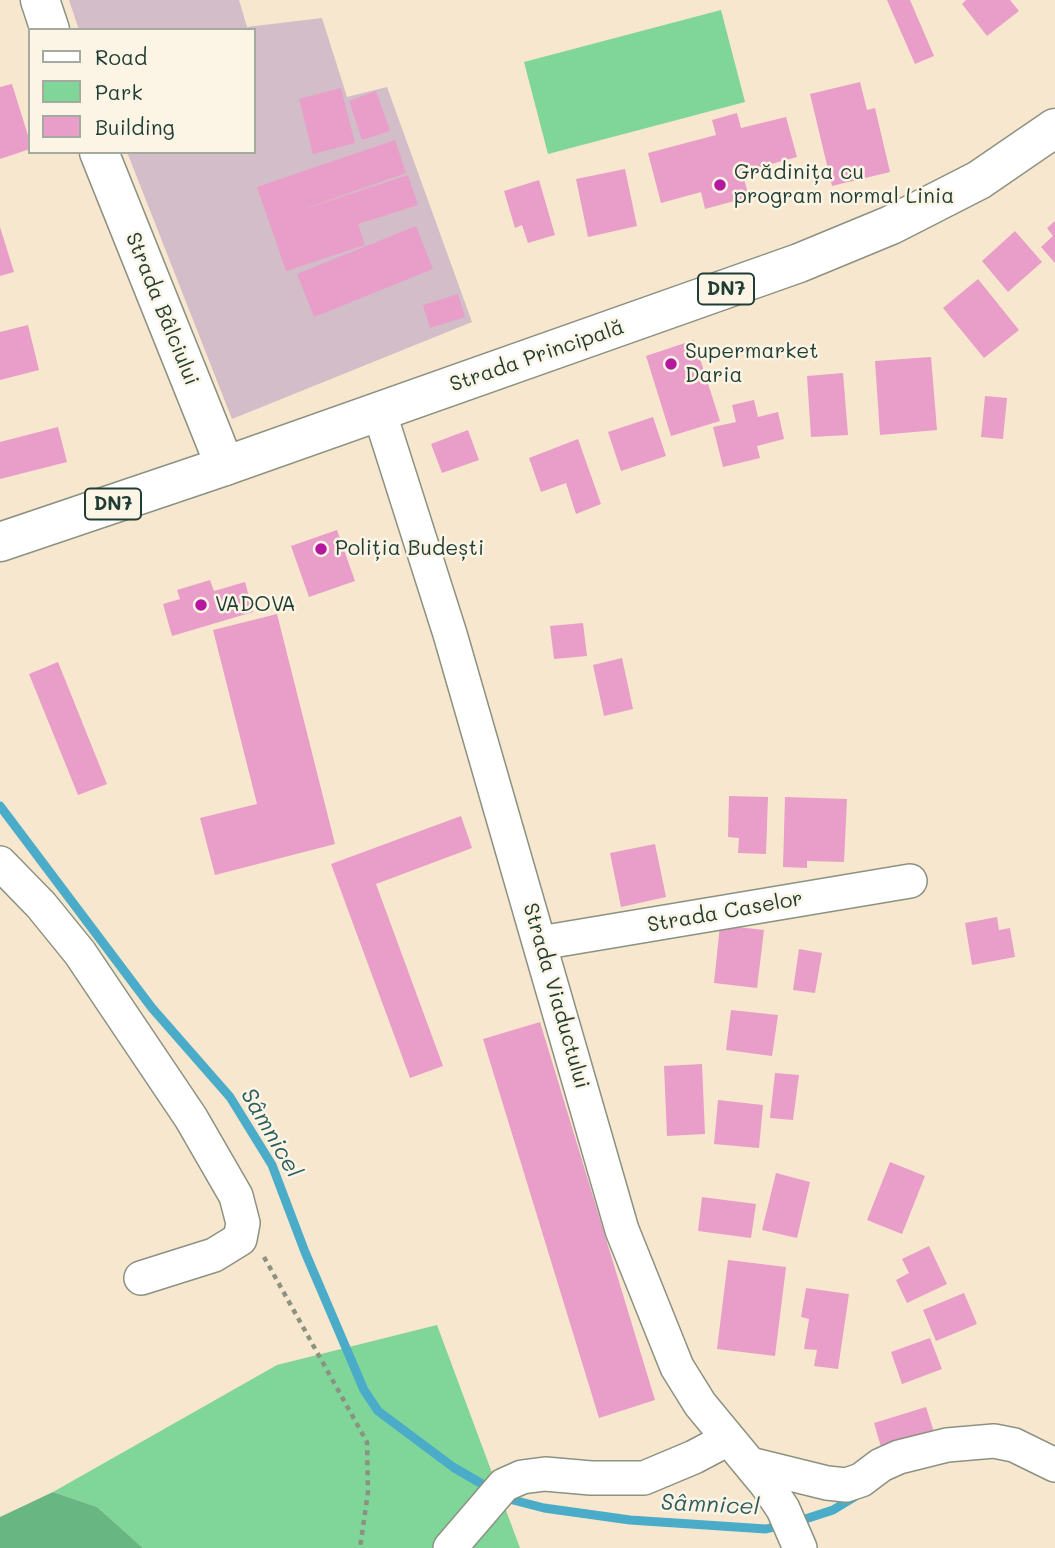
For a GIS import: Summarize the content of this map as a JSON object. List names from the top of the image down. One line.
{"streets":{"main road":["DN7","Strada Bâlciului","Strada Principală"],"street":["Strada Caselor","Strada Viaductului"]},"crossings":[["Strada Bâlciului","Strada Principală"],["Strada Principală","Strada Viaductului"],["Strada Caselor","Strada Viaductului"]],"water":["Sâmnicel"],"places":["Grădinița cu program normal Linia","Supermarket Daria","Poliția Budești","VADOVA"],"legend":["Road","Park","Building"]}
